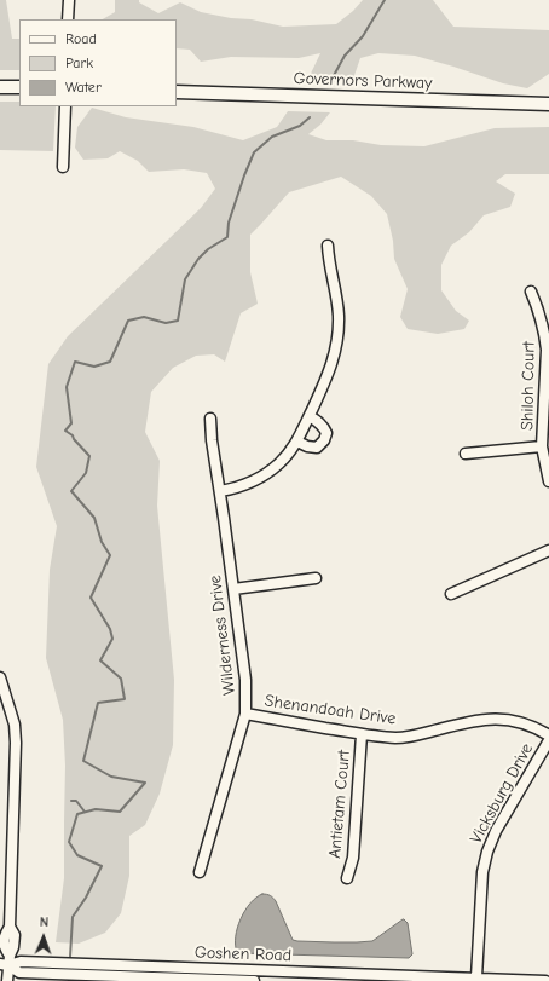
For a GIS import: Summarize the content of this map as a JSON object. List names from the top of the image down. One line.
{"streets":{"main road":["Governors Parkway"],"street":["Shiloh Court","Wilderness Drive","Shenandoah Drive","Vicksburg Drive","Antietam Court","Goshen Road"]},"crossings":[["Wilderness Drive","Shenandoah Drive"],["Shenandoah Drive","Antietam Court"],["Vicksburg Drive","Goshen Road"]],"legend":["Road","Park","Water"],"north":"top"}
